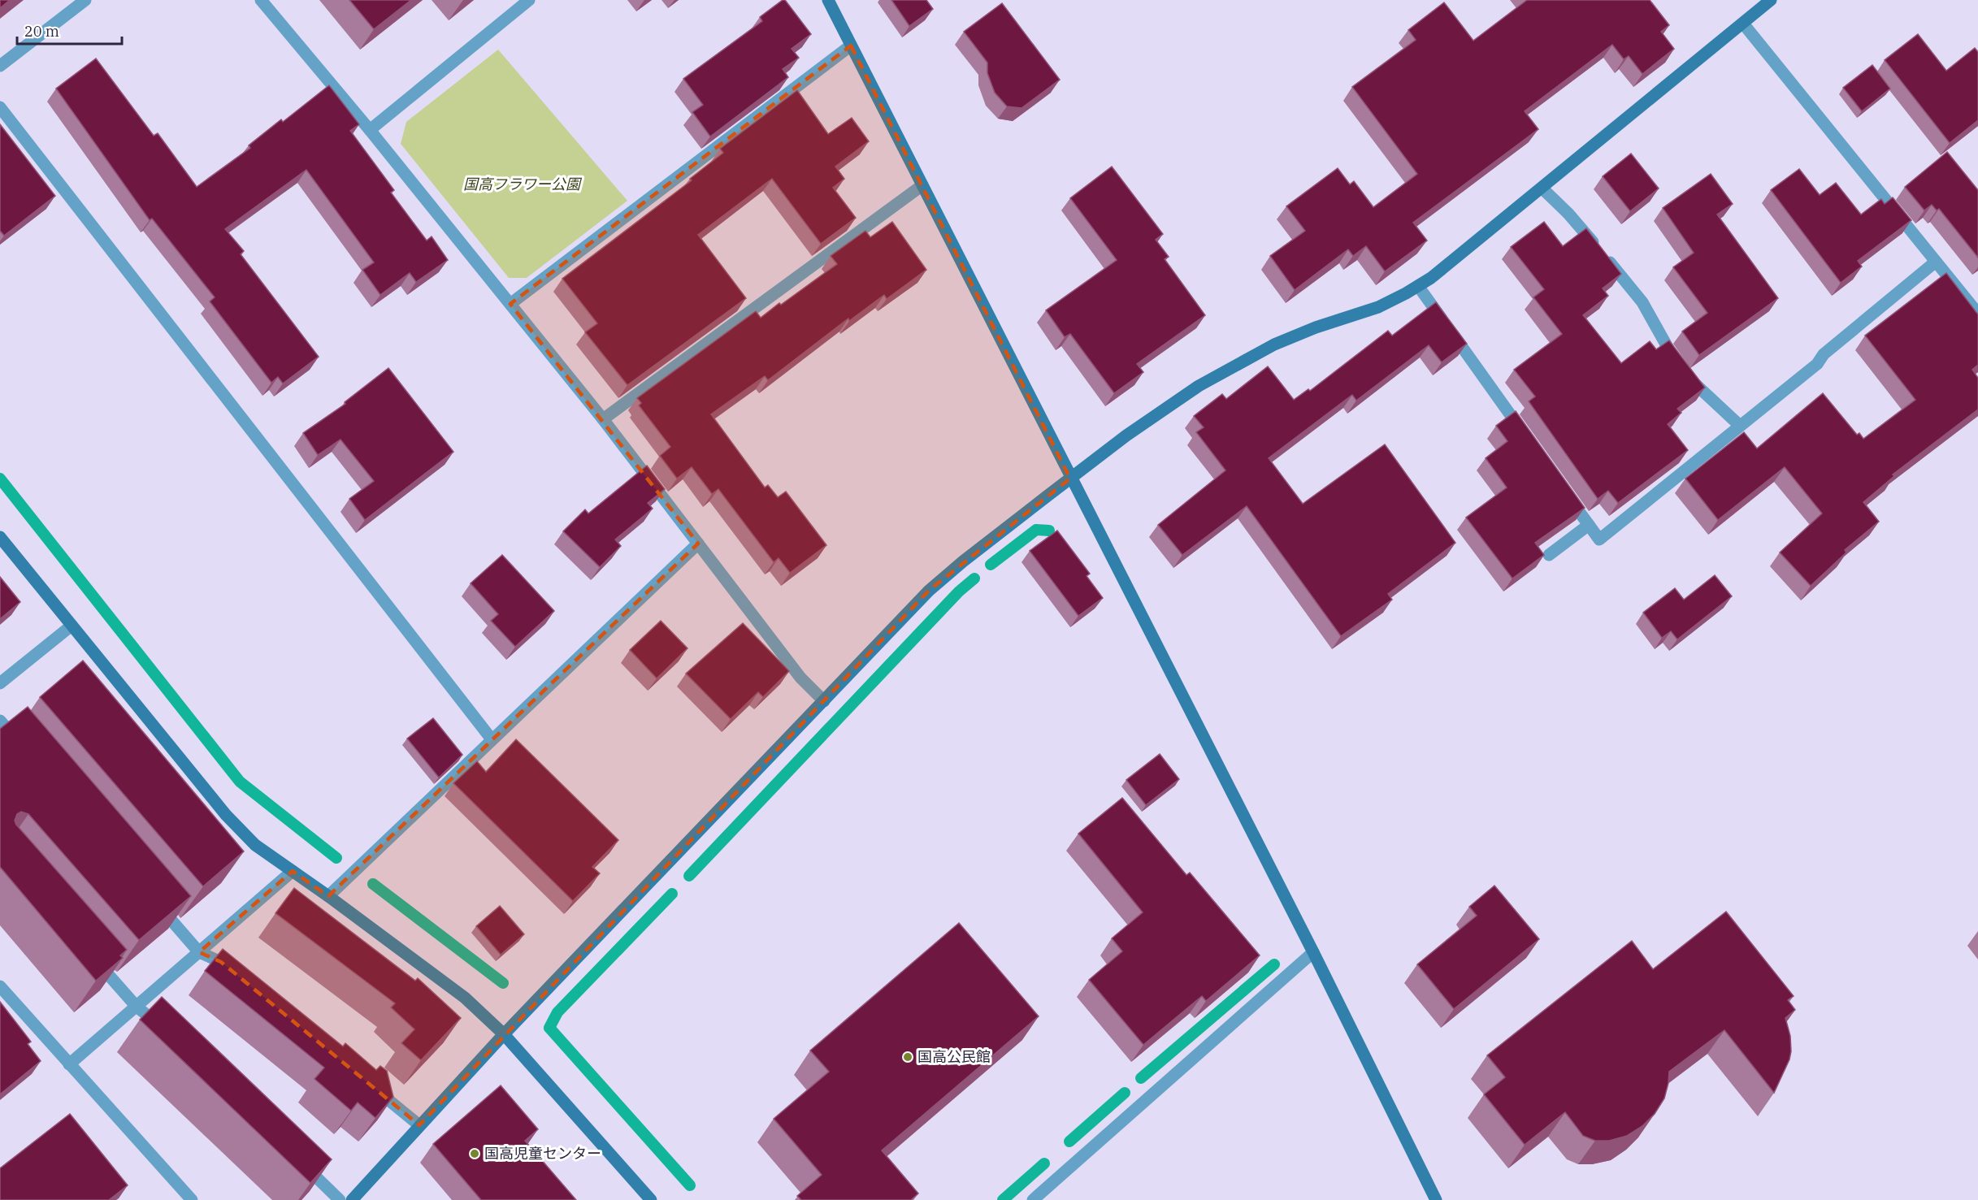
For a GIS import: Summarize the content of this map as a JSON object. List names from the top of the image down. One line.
{"parks":["国高フラワー公園"],"places":["国高公民館","国高児童センター"],"scale_bar":"20 m"}
